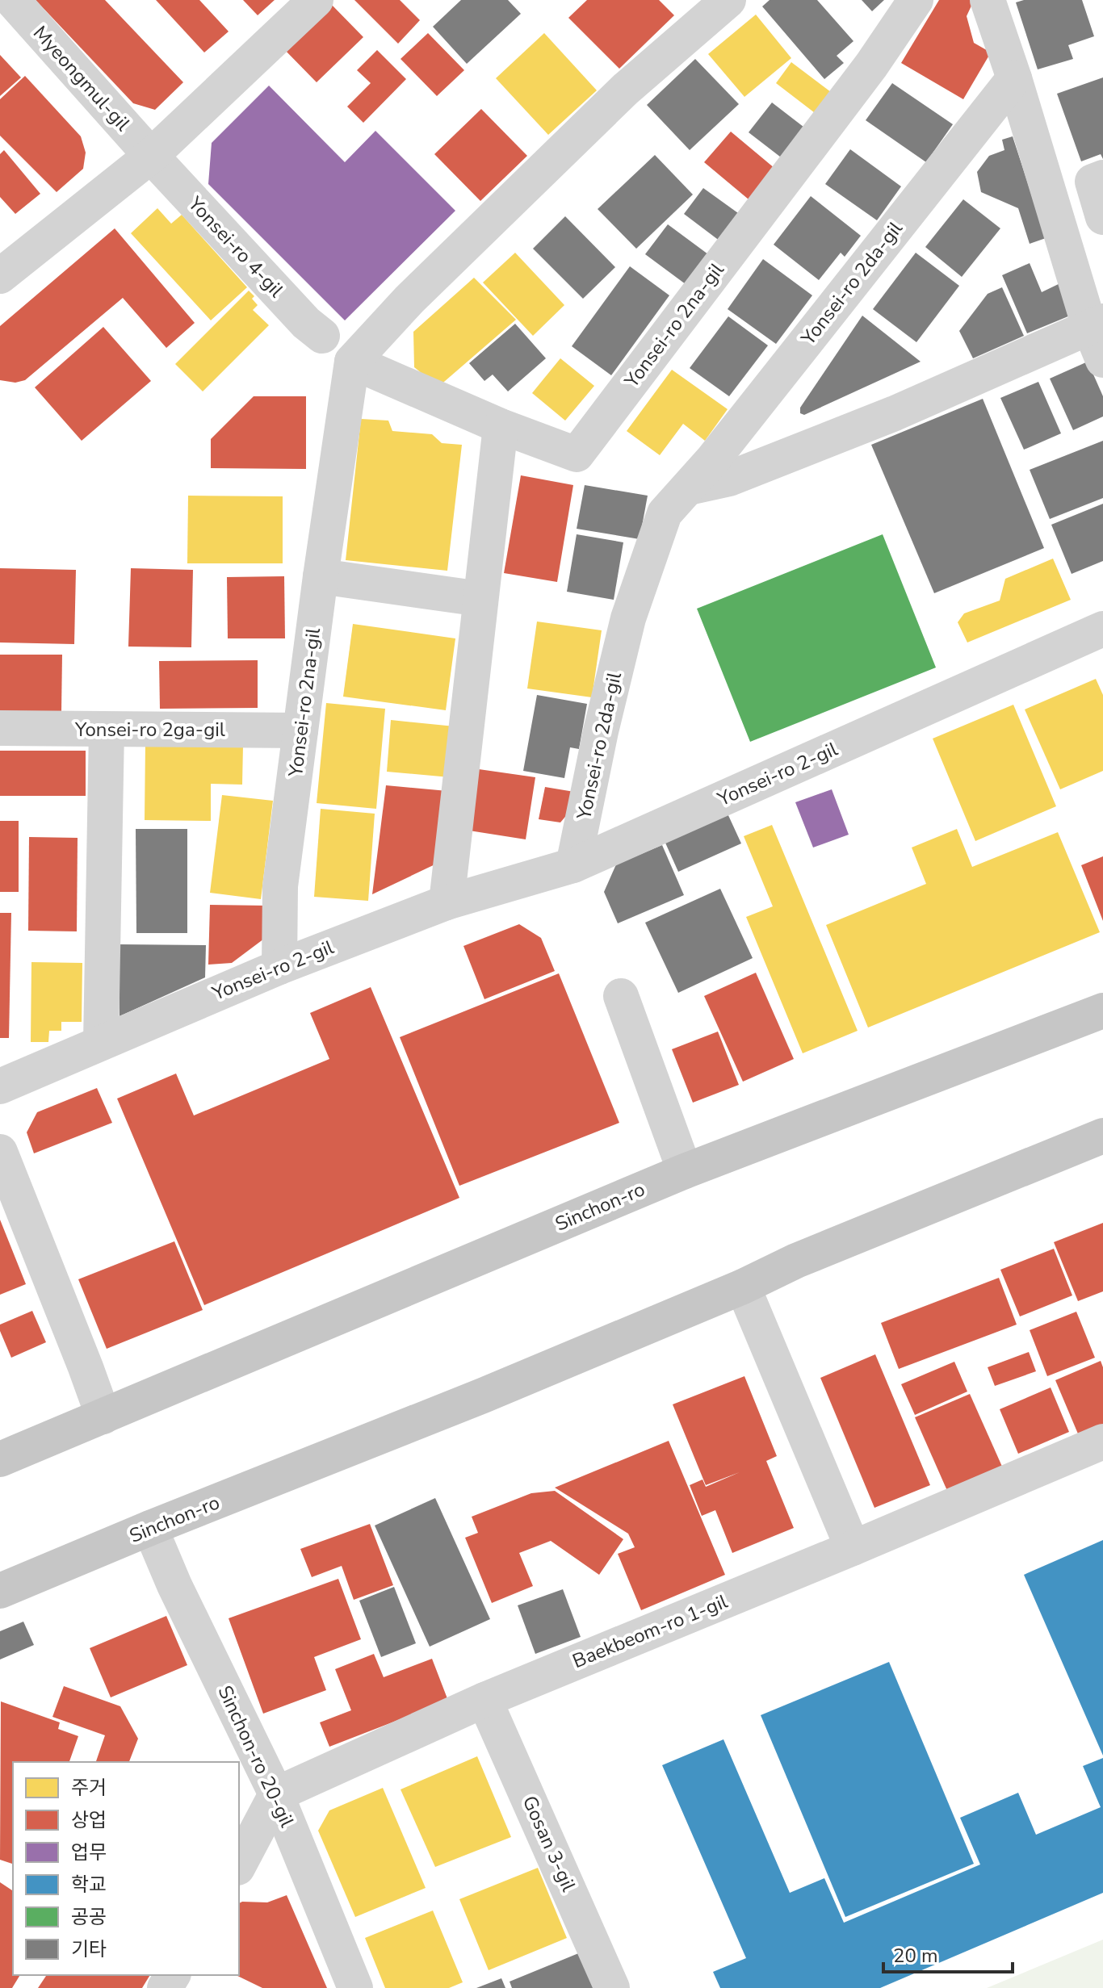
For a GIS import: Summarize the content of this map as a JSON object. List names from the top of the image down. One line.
{"streets":{"main road":["Sinchon-ro"],"street":["Myeongmul-gil","Yonsei-ro 4-gil","Yonsei-ro 2da-gil","Yonsei-ro 2na-gil","Yonsei-ro 2ga-gil","Yonsei-ro 2-gil","Baekbeom-ro 1-gil","Sinchon-ro 20-gil","Gosan 3-gil"]},"crossings":[["Myeongmul-gil","Yonsei-ro 4-gil"],["Yonsei-ro 2da-gil","Yonsei-ro 2-gil"],["Yonsei-ro 2na-gil","Yonsei-ro 2ga-gil"],["Yonsei-ro 2na-gil","Yonsei-ro 2-gil"],["Sinchon-ro","Sinchon-ro 20-gil"],["Baekbeom-ro 1-gil","Sinchon-ro 20-gil"],["Baekbeom-ro 1-gil","Gosan 3-gil"]],"legend":["주거","상업","업무","학교","공공","기타"],"scale_bar":"20 m"}
